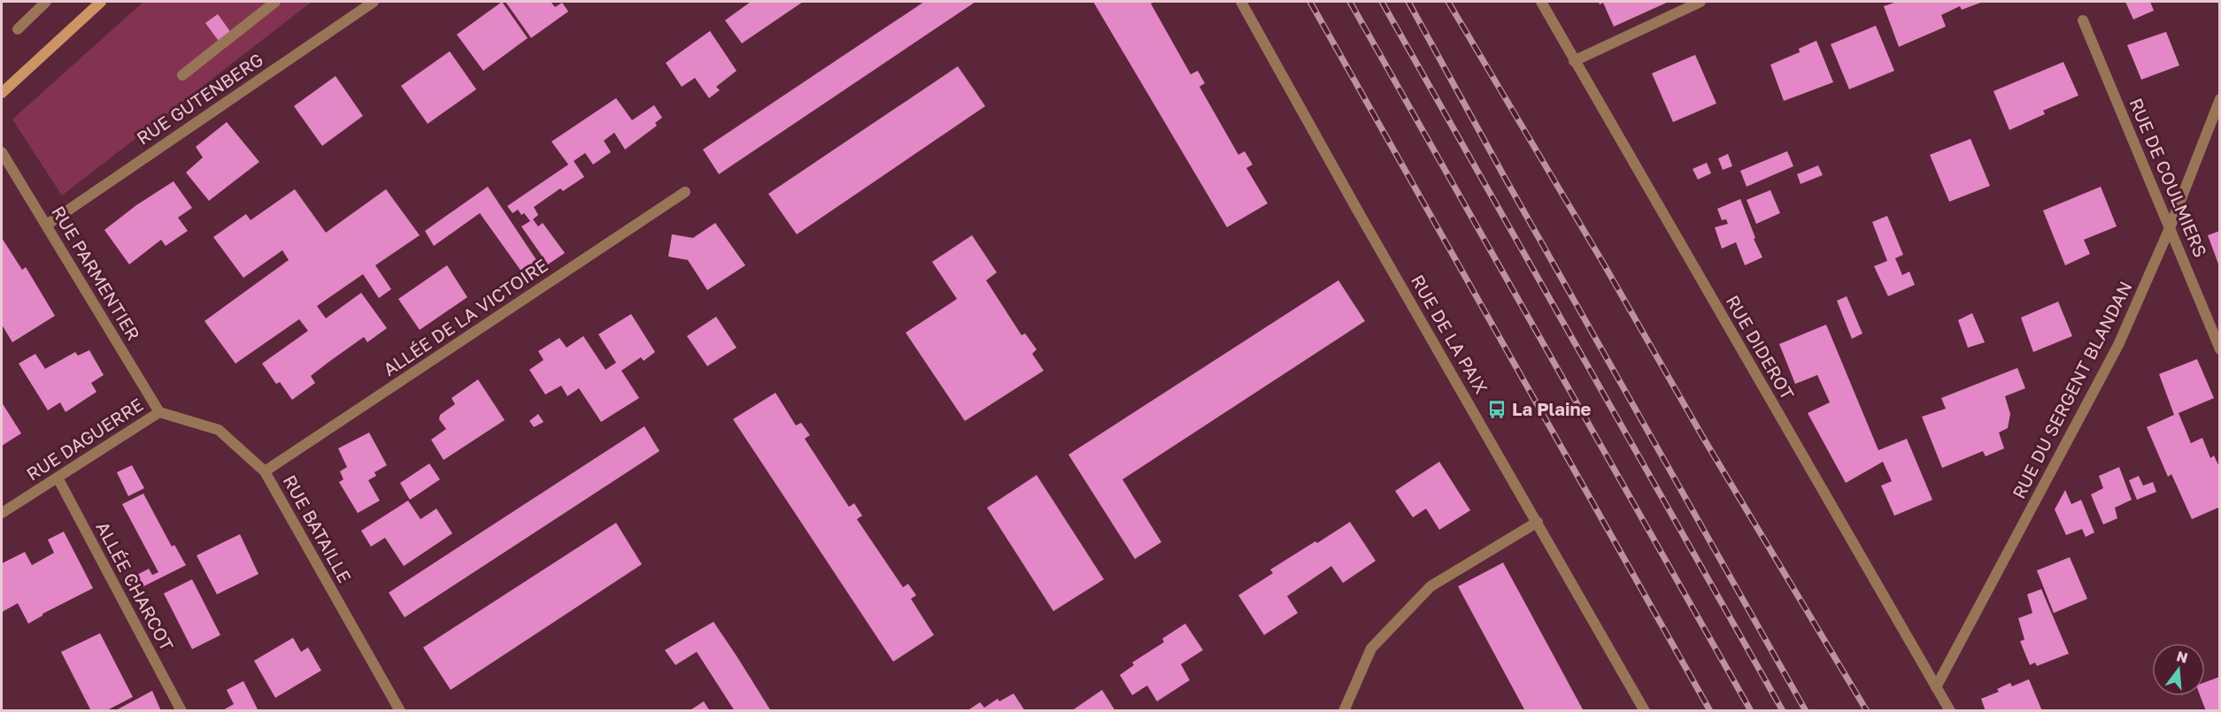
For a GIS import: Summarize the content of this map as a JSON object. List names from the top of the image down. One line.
{"streets":{"street":["RUE GUTENBERG","RUE DE COULMIERS","RUE PARMENTIER","ALLÉE DE LA VICTOIRE","RUE DE LA PAIX","RUE DIDEROT","RUE DU SERGENT BLANDAN","RUE DAGUERRE","RUE BATAILLE","ALLÉE CHARCOT"]},"crossings":[["RUE GUTENBERG","RUE PARMENTIER"],["RUE DE COULMIERS","RUE DU SERGENT BLANDAN"],["RUE PARMENTIER","RUE DAGUERRE"],["RUE PARMENTIER","RUE BATAILLE"],["ALLÉE DE LA VICTOIRE","RUE BATAILLE"],["RUE DIDEROT","RUE DU SERGENT BLANDAN"],["RUE DAGUERRE","RUE BATAILLE"],["RUE DAGUERRE","ALLÉE CHARCOT"]],"places":{"bus stop":["La Plaine"]},"north":"top"}
